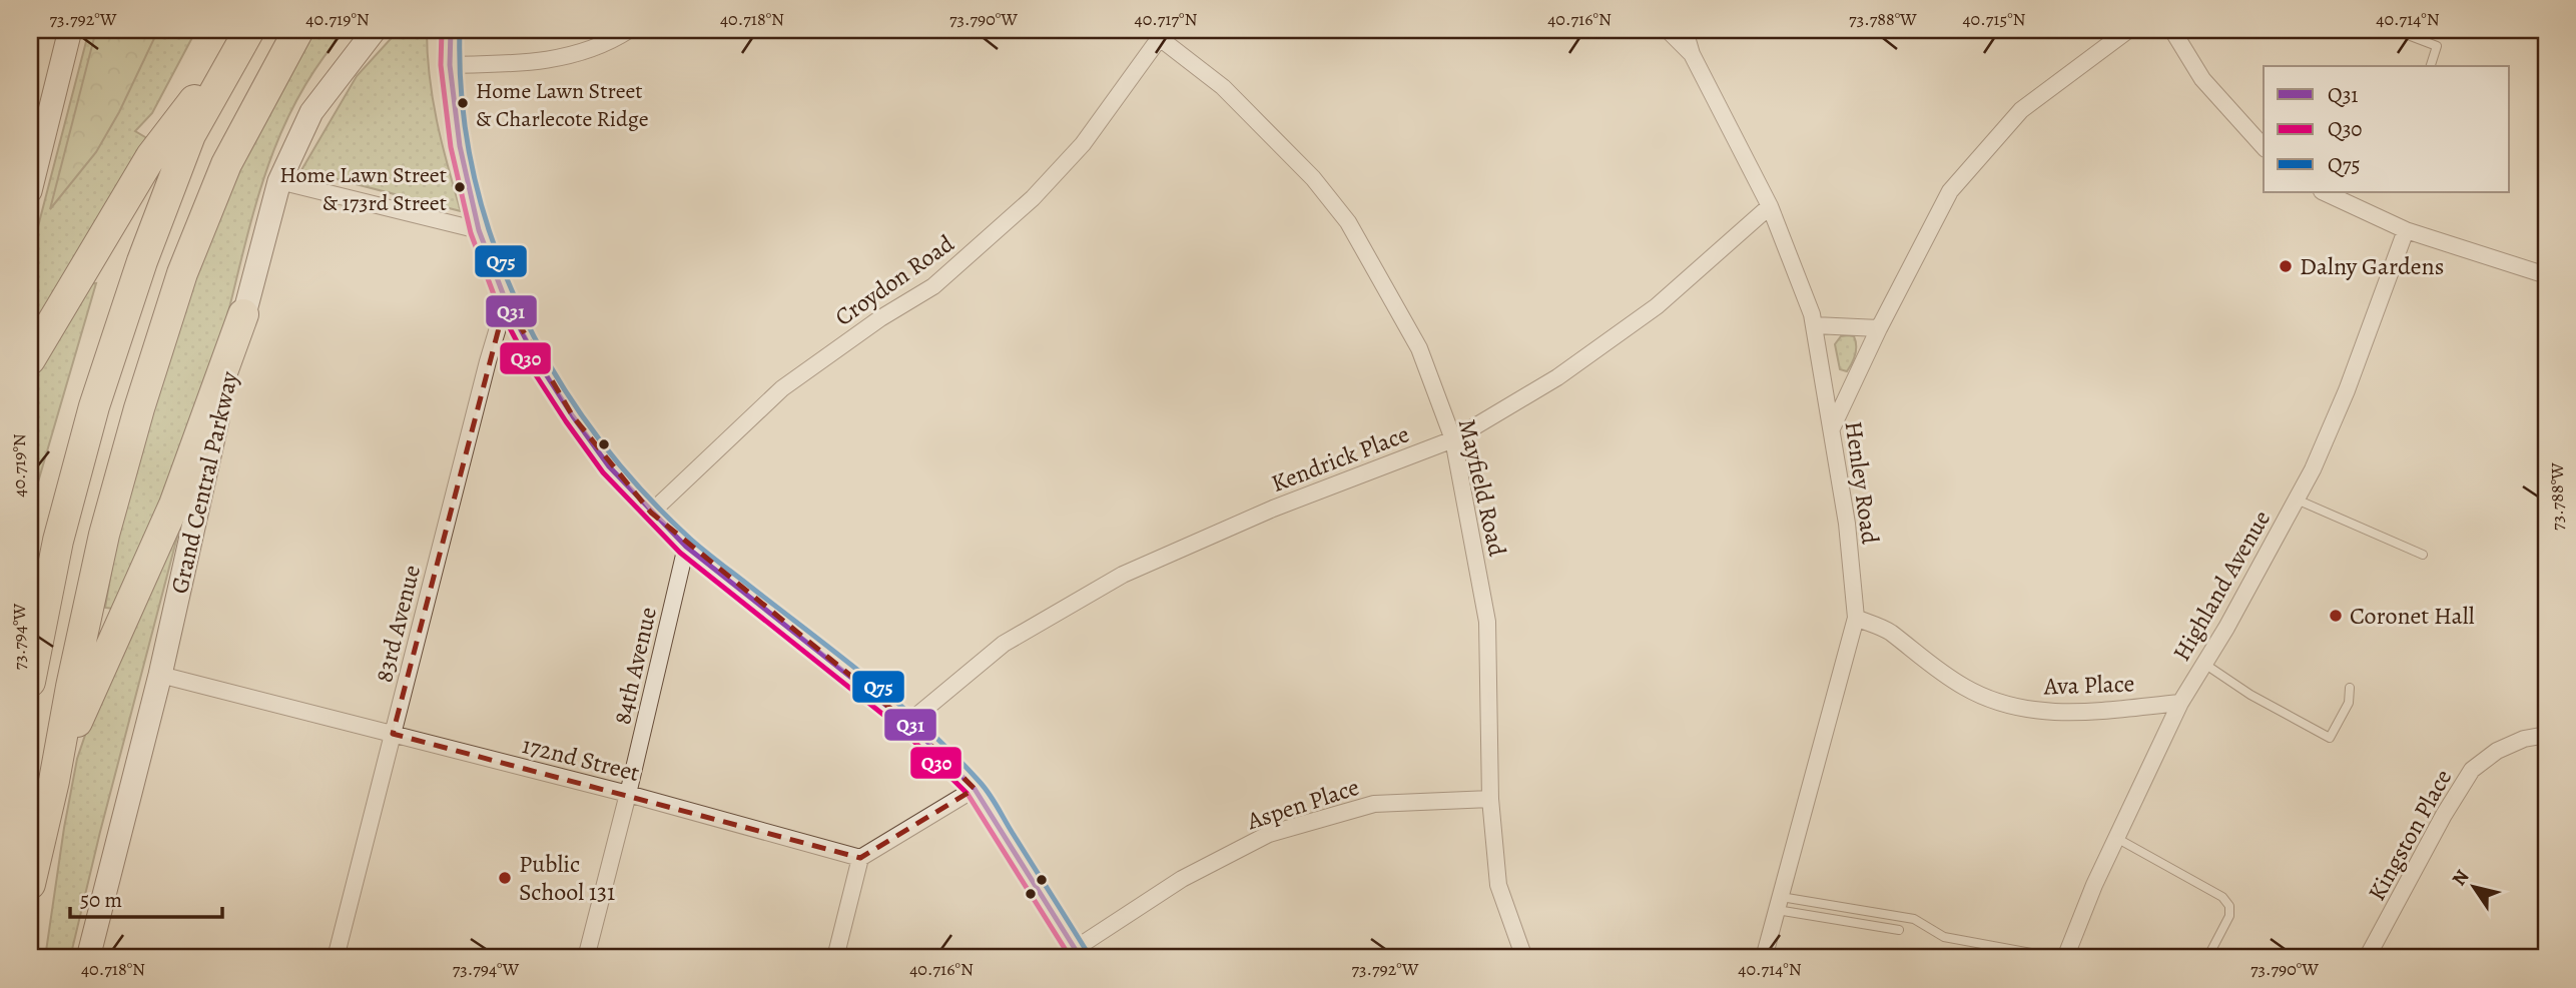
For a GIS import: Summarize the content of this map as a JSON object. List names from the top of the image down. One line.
{"streets":{"main road":["Grand Central Parkway"],"street":["Croydon Road","Kendrick Place","Henley Road","Mayfield Road","Highland Avenue","83rd Avenue","84th Avenue","Ava Place","172nd Street","Aspen Place","Kingston Place"]},"crossings":[["Croydon Road","Mayfield Road"],["Kendrick Place","Henley Road"],["Kendrick Place","Mayfield Road"],["Grand Central Parkway","172nd Street"],["Henley Road","Ava Place"],["Mayfield Road","Aspen Place"],["Highland Avenue","Ava Place"],["83rd Avenue","172nd Street"],["84th Avenue","172nd Street"]],"places":["Home Lawn Street & Charlecote Ridge","Home Lawn Street & 173rd Street","Dalny Gardens","Coronet Hall","Public School 131"],"lines":["transit line Q31","transit line Q30","transit line Q75"],"legend":["Q31","Q30","Q75"],"scale_bar":"50 m","north":"top left","coordinates":["73.792°W","40.719°N","40.718°N","73.790°W","40.717°N","40.716°N","73.788°W","40.715°N","40.714°N","73.794°W"]}
